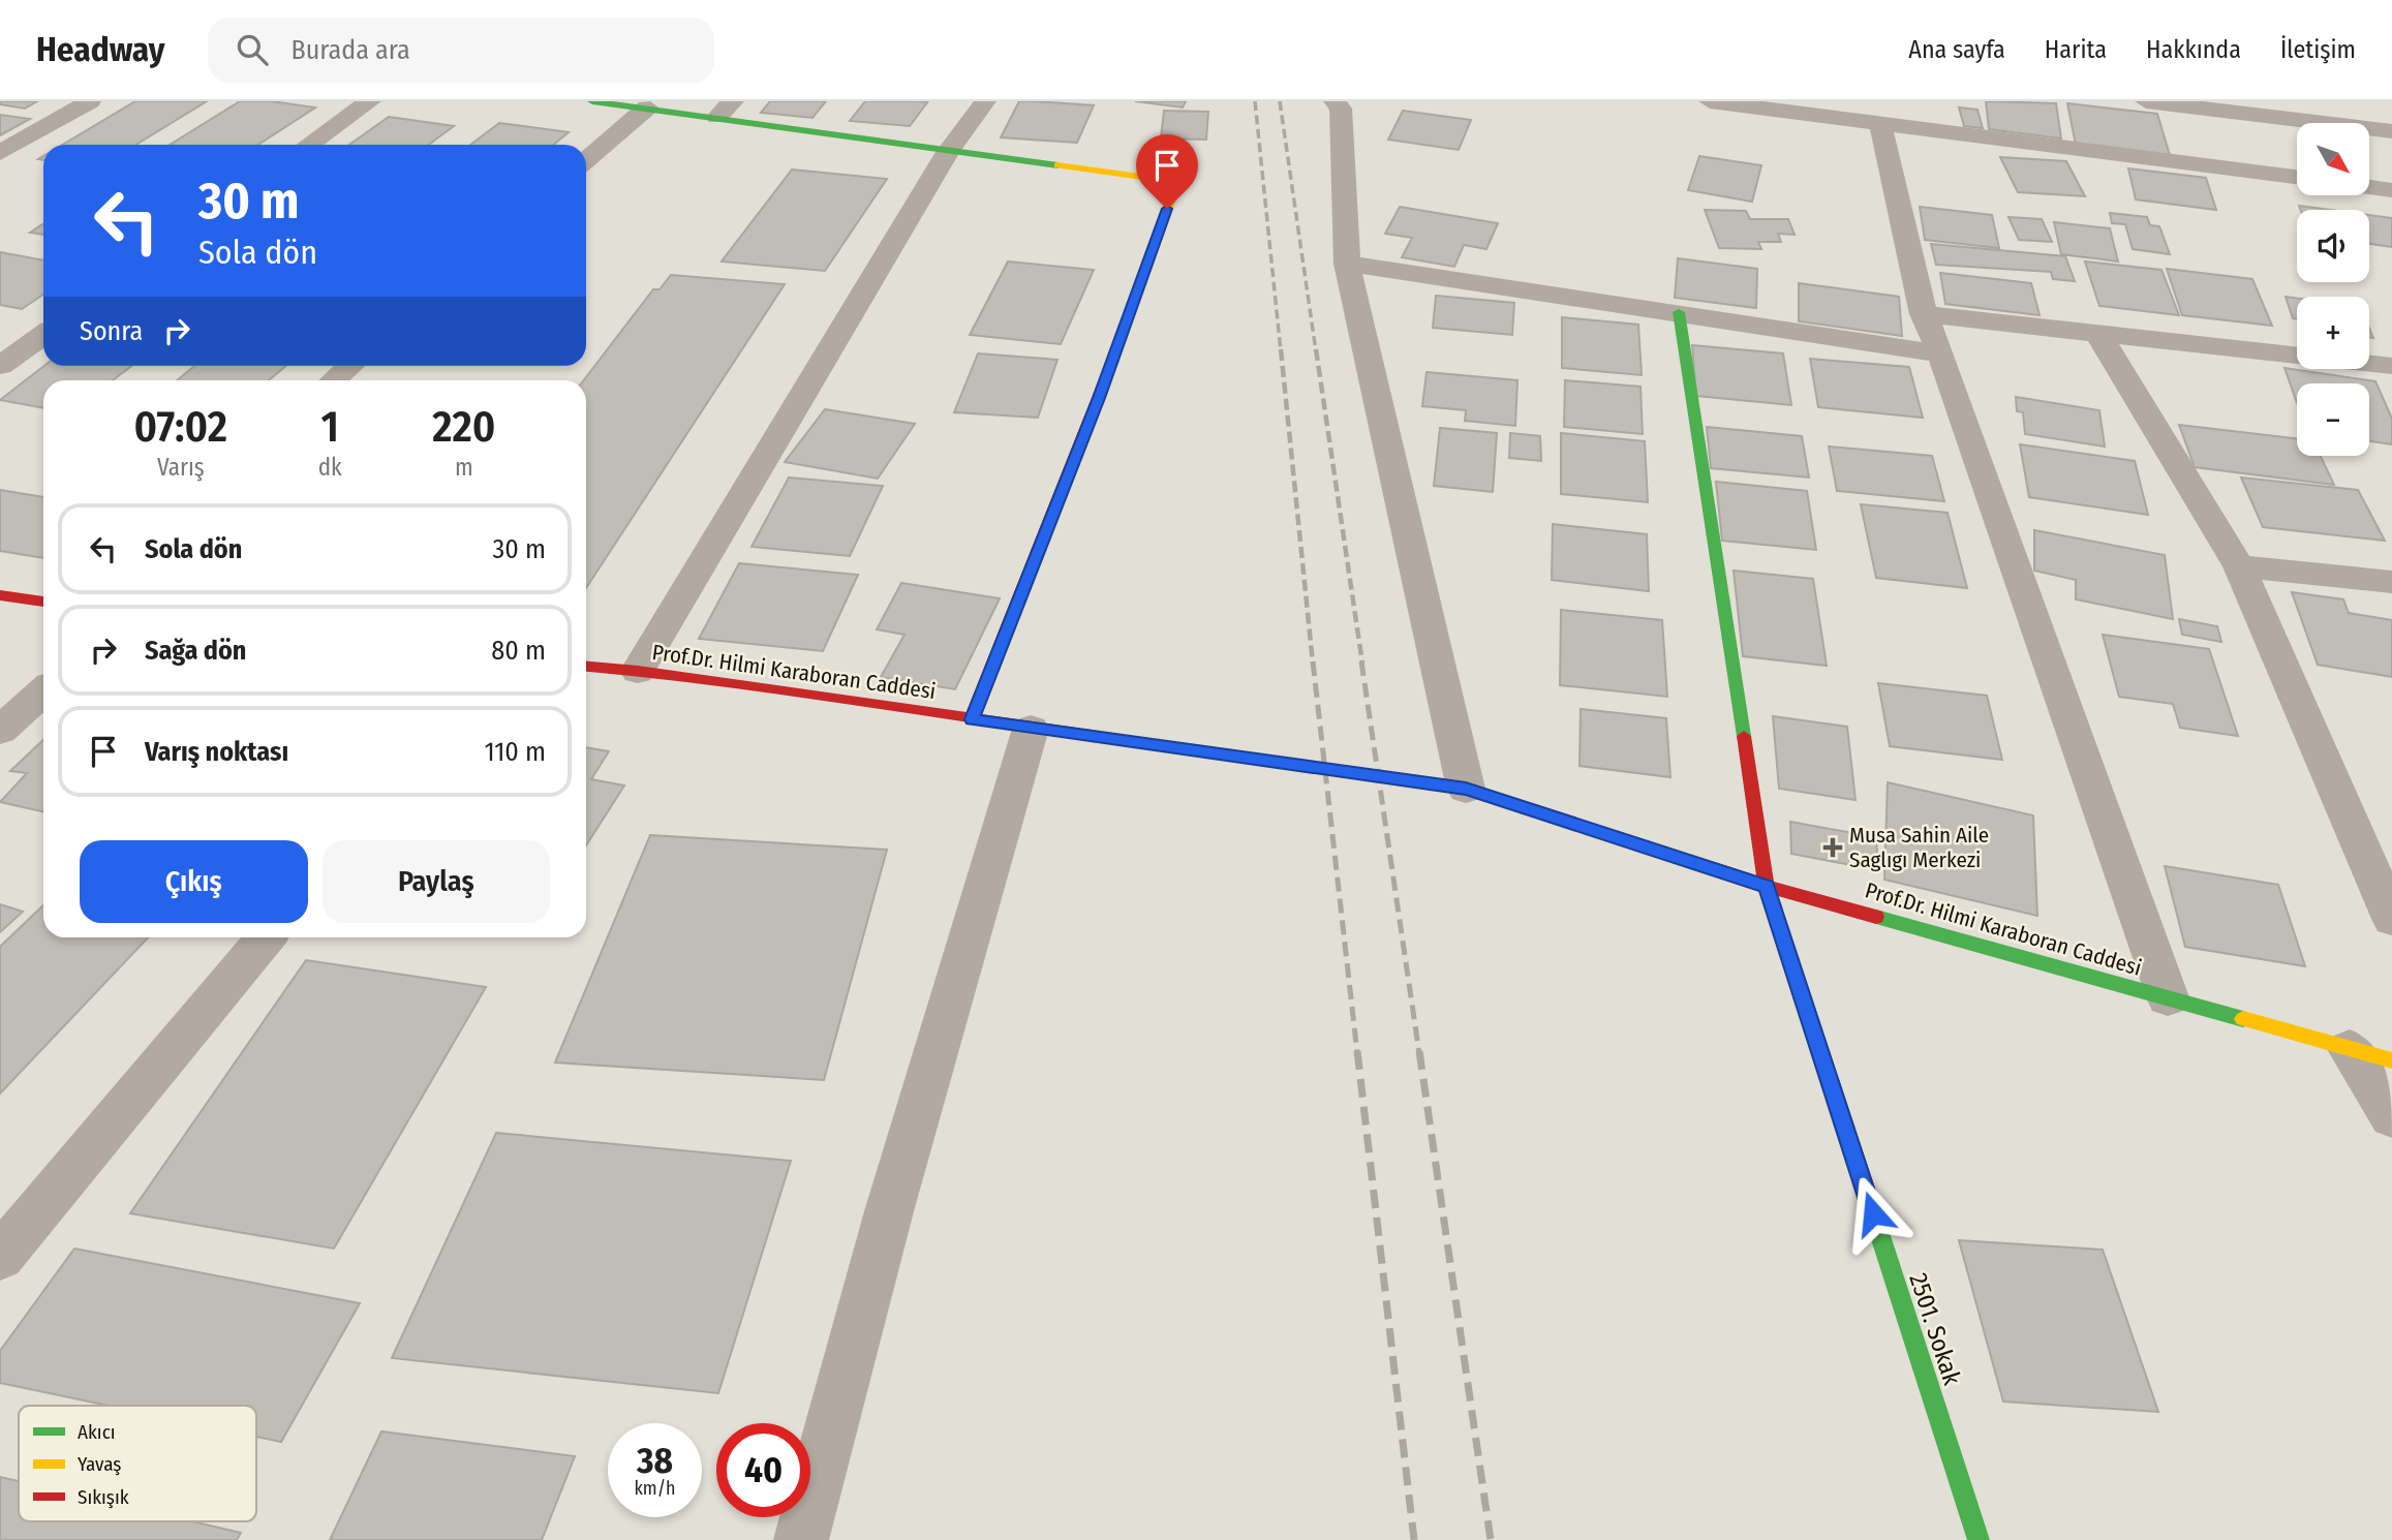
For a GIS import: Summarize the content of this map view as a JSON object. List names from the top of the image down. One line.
{"streets":{"street":["Prof.Dr. Hilmi Karaboran Caddesi","2501. Sokak"]},"crossings":[["Prof.Dr. Hilmi Karaboran Caddesi","2501. Sokak"]],"places":{"health":["Musa Sahin Aile Saglıgı Merkezi"]},"legend":["Akıcı","Yavaş","Sıkışık"],"north":"bottom right","page":{"header":"Headway","search":"Burada ara","nav":["Ana sayfa","Harita","Hakkında","İletişim"],"map_buttons":["+","−"],"turn":["30 m","Sola dön"],"then":"Sonra","eta":["07:02","Varış","1","dk","220","m"],"list":[{"name":"Sola dön","value":"30 m"},{"name":"Sağa dön","value":"80 m"},{"name":"Varış noktası","value":"110 m"}],"buttons":["Çıkış","Paylaş"],"speed":"38 km/h","limit":"40"}}
